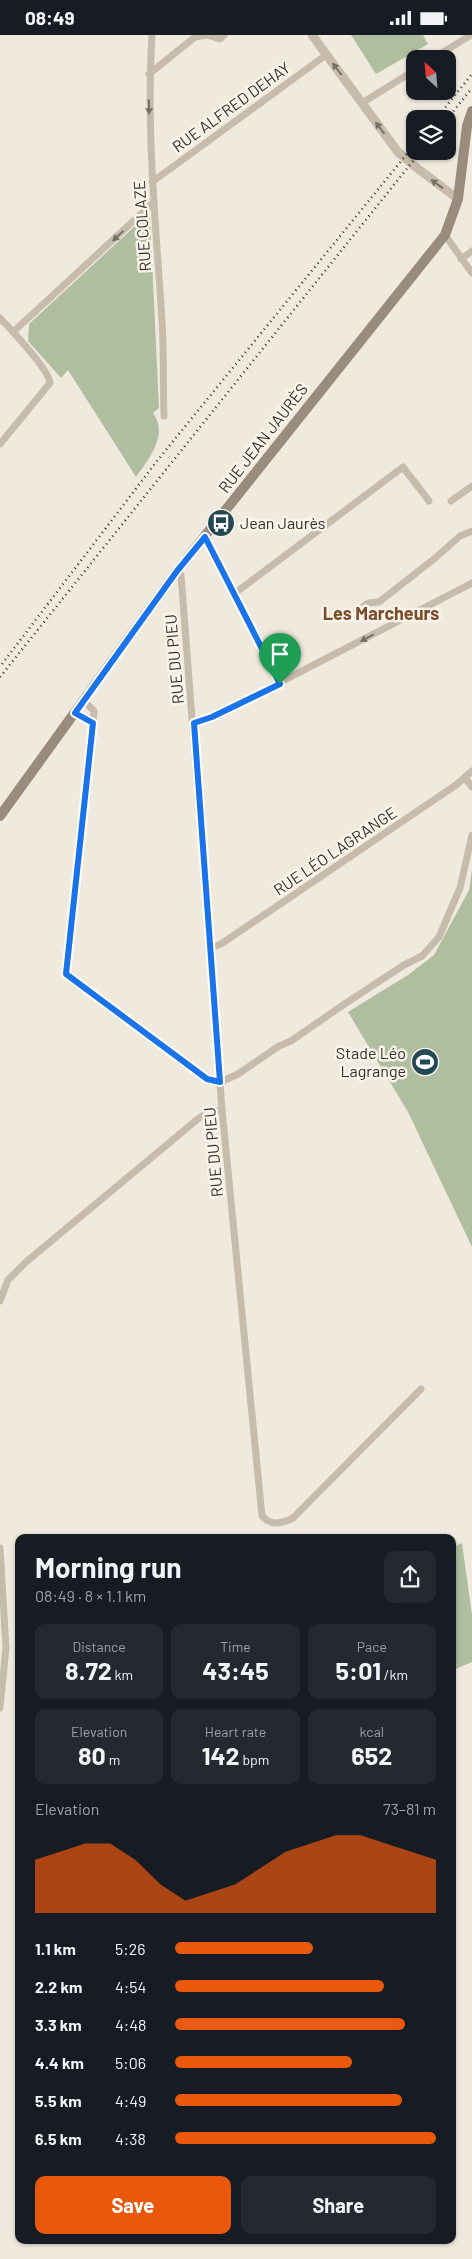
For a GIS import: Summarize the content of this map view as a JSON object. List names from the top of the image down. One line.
{"streets":{"main road":["RUE JEAN JAURÈS"],"street":["RUE ALFRED DEHAY","RUE COLAZE","RUE DU PIEU","RUE LÉO LAGRANGE"]},"crossings":[["RUE ALFRED DEHAY","RUE COLAZE"],["RUE JEAN JAURÈS","RUE DU PIEU"],["RUE DU PIEU","RUE LÉO LAGRANGE"]],"districts":["Les Marcheurs"],"places":{"bus stop":["Jean Jaurès"],"sports":["Stade Léo Lagrange"]},"north":"top left","page":{"status":"08:49","heading":["Morning run","08:49 · 8 × 1.1 km"],"stats":[["Distance","8.72 km"],["Time","43:45"],["Pace","5:01 /km"],["Elevation","80 m"],["Heart rate","142 bpm"],["kcal","652"]],"chart":["Elevation","73–81 m"],"list":[{"name":"1.1 km","note":"5:26"},{"name":"2.2 km","note":"4:54"},{"name":"3.3 km","note":"4:48"},{"name":"4.4 km","note":"5:06"},{"name":"5.5 km","note":"4:49"},{"name":"6.5 km","note":"4:38"}],"buttons":["Save","Share"]}}
